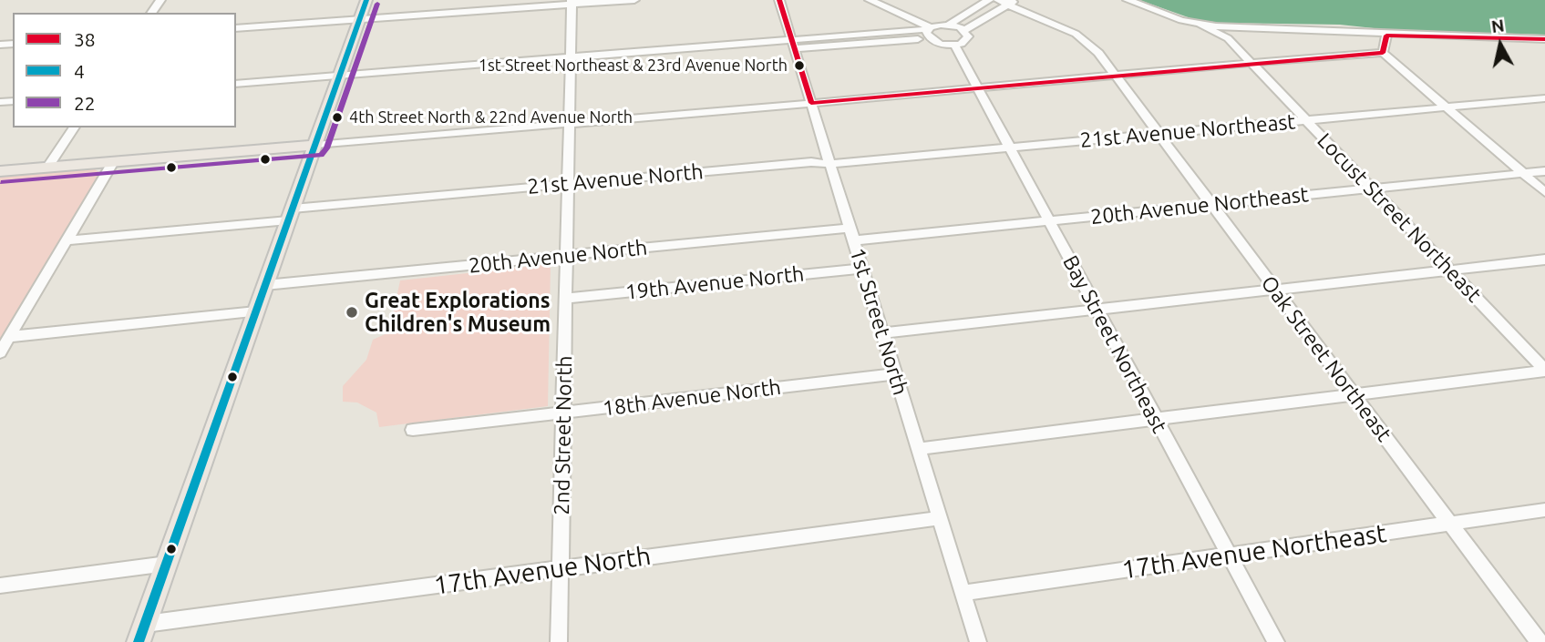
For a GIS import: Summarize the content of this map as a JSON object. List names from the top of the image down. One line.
{"streets":{"street":["21st Avenue Northeast","21st Avenue North","20th Avenue Northeast","Locust Street Northeast","20th Avenue North","19th Avenue North","1st Street North","Bay Street Northeast","Oak Street Northeast","18th Avenue North","2nd Street North","17th Avenue Northeast","17th Avenue North"]},"crossings":[["21st Avenue Northeast","21st Avenue North"],["21st Avenue Northeast","Locust Street Northeast"],["21st Avenue Northeast","1st Street North"],["21st Avenue Northeast","Bay Street Northeast"],["21st Avenue Northeast","Oak Street Northeast"],["21st Avenue North","1st Street North"],["21st Avenue North","2nd Street North"],["20th Avenue Northeast","Locust Street Northeast"],["20th Avenue Northeast","20th Avenue North"],["20th Avenue Northeast","1st Street North"],["20th Avenue Northeast","Bay Street Northeast"],["20th Avenue Northeast","Oak Street Northeast"],["20th Avenue North","1st Street North"],["20th Avenue North","2nd Street North"],["19th Avenue North","1st Street North"],["19th Avenue North","2nd Street North"],["1st Street North","18th Avenue North"],["1st Street North","17th Avenue Northeast"],["1st Street North","17th Avenue North"],["Bay Street Northeast","17th Avenue Northeast"],["Oak Street Northeast","17th Avenue Northeast"],["18th Avenue North","2nd Street North"],["2nd Street North","17th Avenue North"]],"places":["1st Street Northeast & 23rd Avenue North","4th Street North & 22nd Avenue North","Great Explorations Children's Museum"],"lines":["transit line 38","transit line 4","transit line 22"],"legend":["38","4","22"],"north":"top"}
